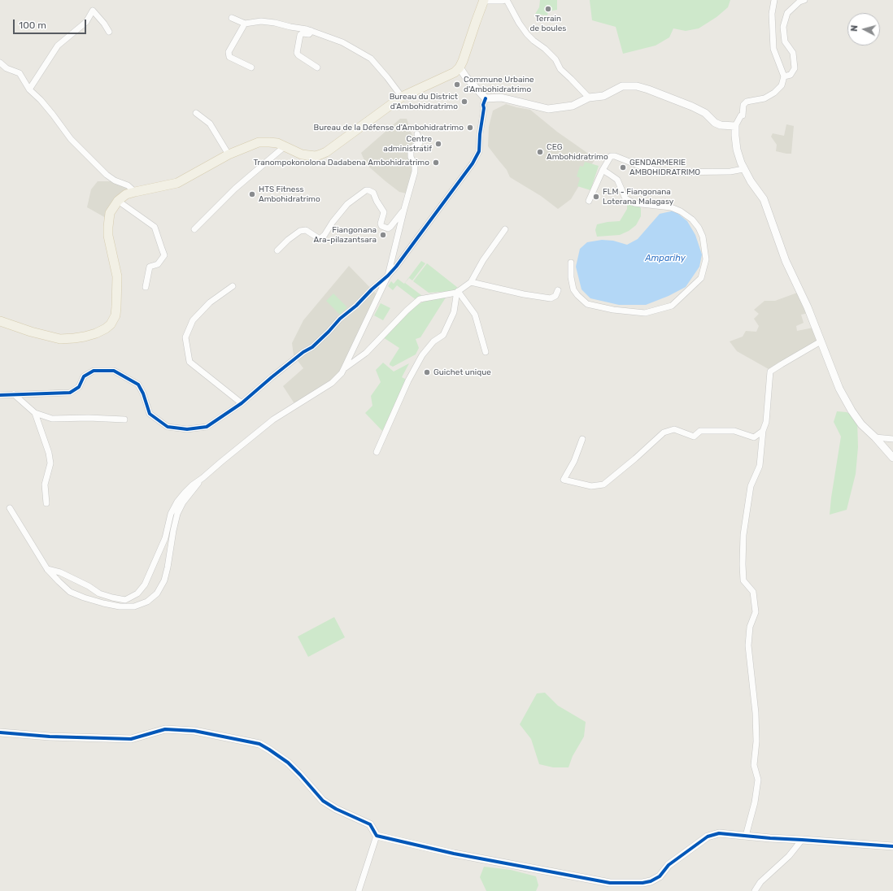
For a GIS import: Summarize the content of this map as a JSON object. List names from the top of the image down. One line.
{"water":["Amparihy"],"places":["Terrain de boules","Commune Urbaine d'Ambohidratrimo","Bureau du District d'Ambohidratrimo","Bureau de la Défense d'Ambohidratrimo","Centre administratif","CEG Ambohidratrimo","Tranompokonolona Dadabena Ambohidratrimo","GENDARMERIE AMBOHIDRATRIMO","HTS Fitness Ambohidratrimo","FLM - Fiangonana Loterana Malagasy","Fiangonana Ara-pilazantsara","Guichet unique"],"scale_bar":"100 m","north":"left"}
